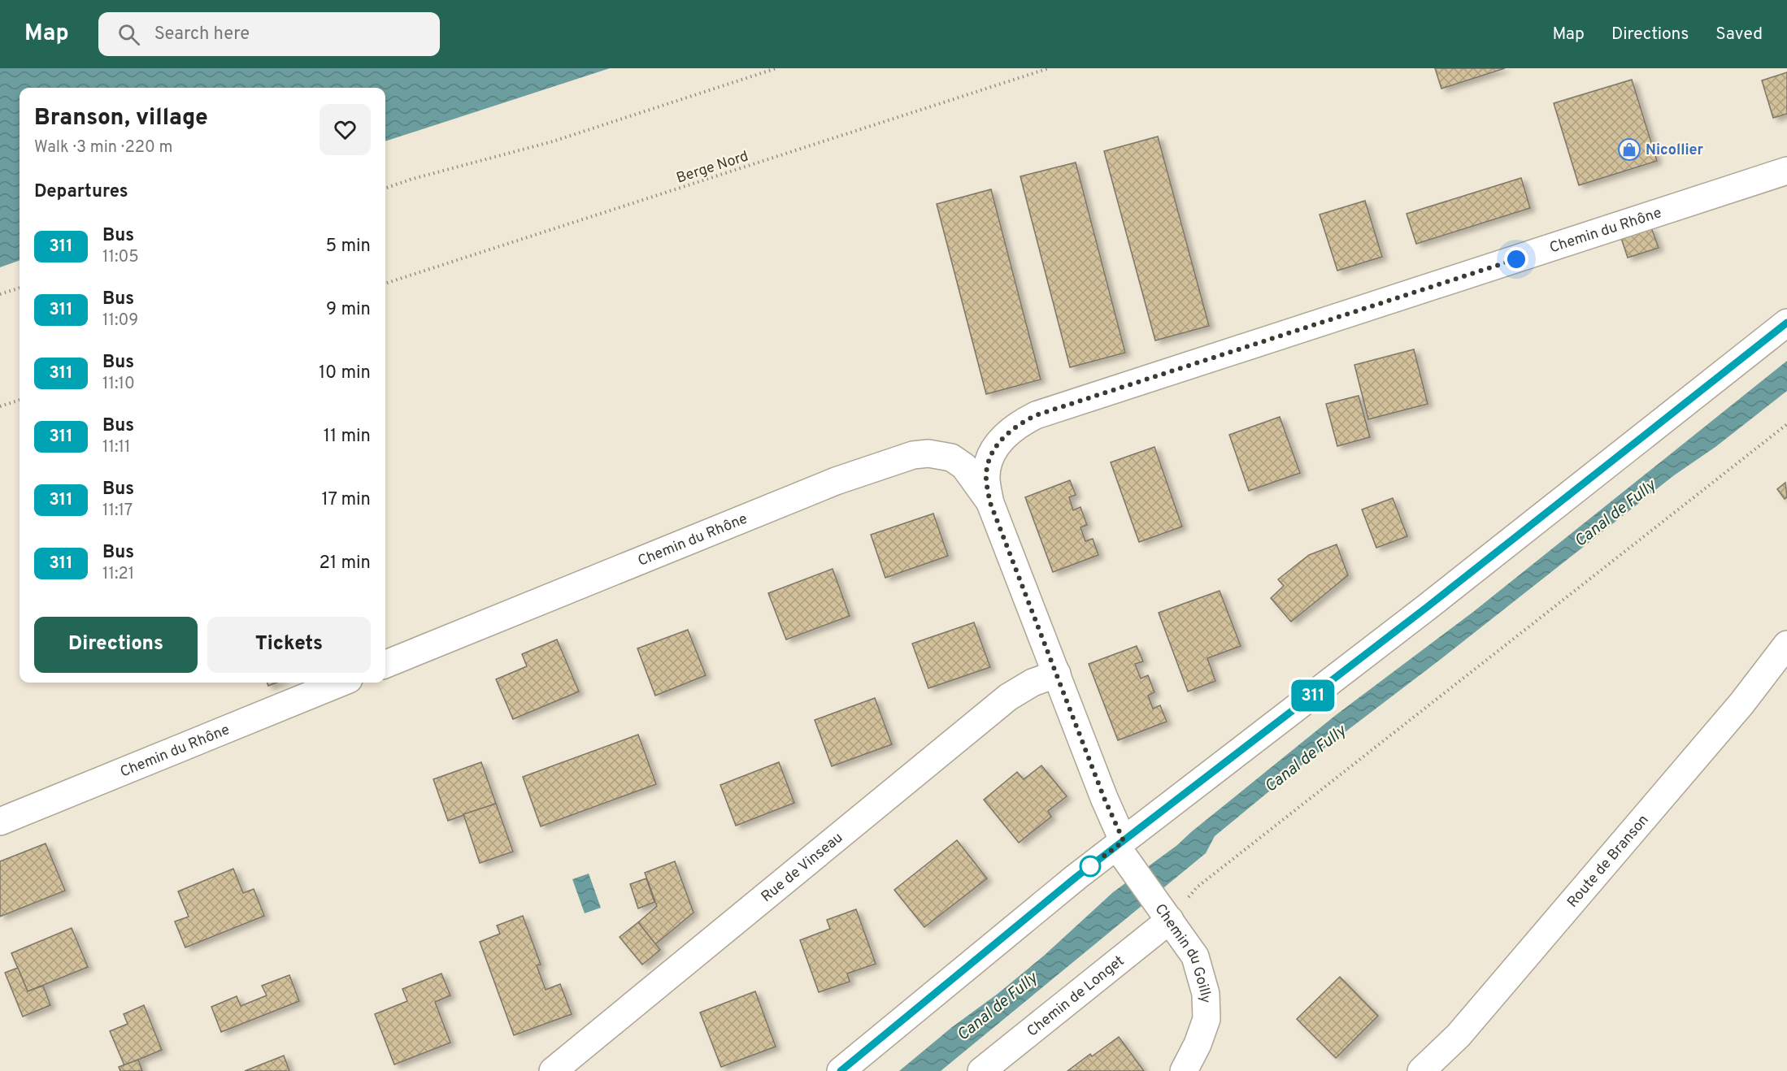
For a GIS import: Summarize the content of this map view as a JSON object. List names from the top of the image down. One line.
{"streets":{"street":["Chemin du Rhône","Route de Branson","Rue de Vinseau","Chemin du Goilly","Chemin de Longet"],"path":["Berge Nord"]},"crossings":[["Chemin du Rhône","Chemin du Goilly"],["Rue de Vinseau","Chemin du Goilly"],["Chemin du Goilly","Chemin de Longet"]],"water":["Canal de Fully"],"places":{"shop":["Nicollier"]},"lines":["bus line 311"],"page":{"header":"Map","search":"Search here","nav":["Map","Directions","Saved"],"on_map":"311","heading":[["Branson, village","Walk · 3 min · 220 m"],"Departures"],"list":[{"mark":"311","name":"Bus","note":"11:05","value":"5 min"},{"mark":"311","name":"Bus","note":"11:09","value":"9 min"},{"mark":"311","name":"Bus","note":"11:10","value":"10 min"},{"mark":"311","name":"Bus","note":"11:11","value":"11 min"},{"mark":"311","name":"Bus","note":"11:17","value":"17 min"},{"mark":"311","name":"Bus","note":"11:21","value":"21 min"}],"buttons":["Directions","Tickets"]}}
